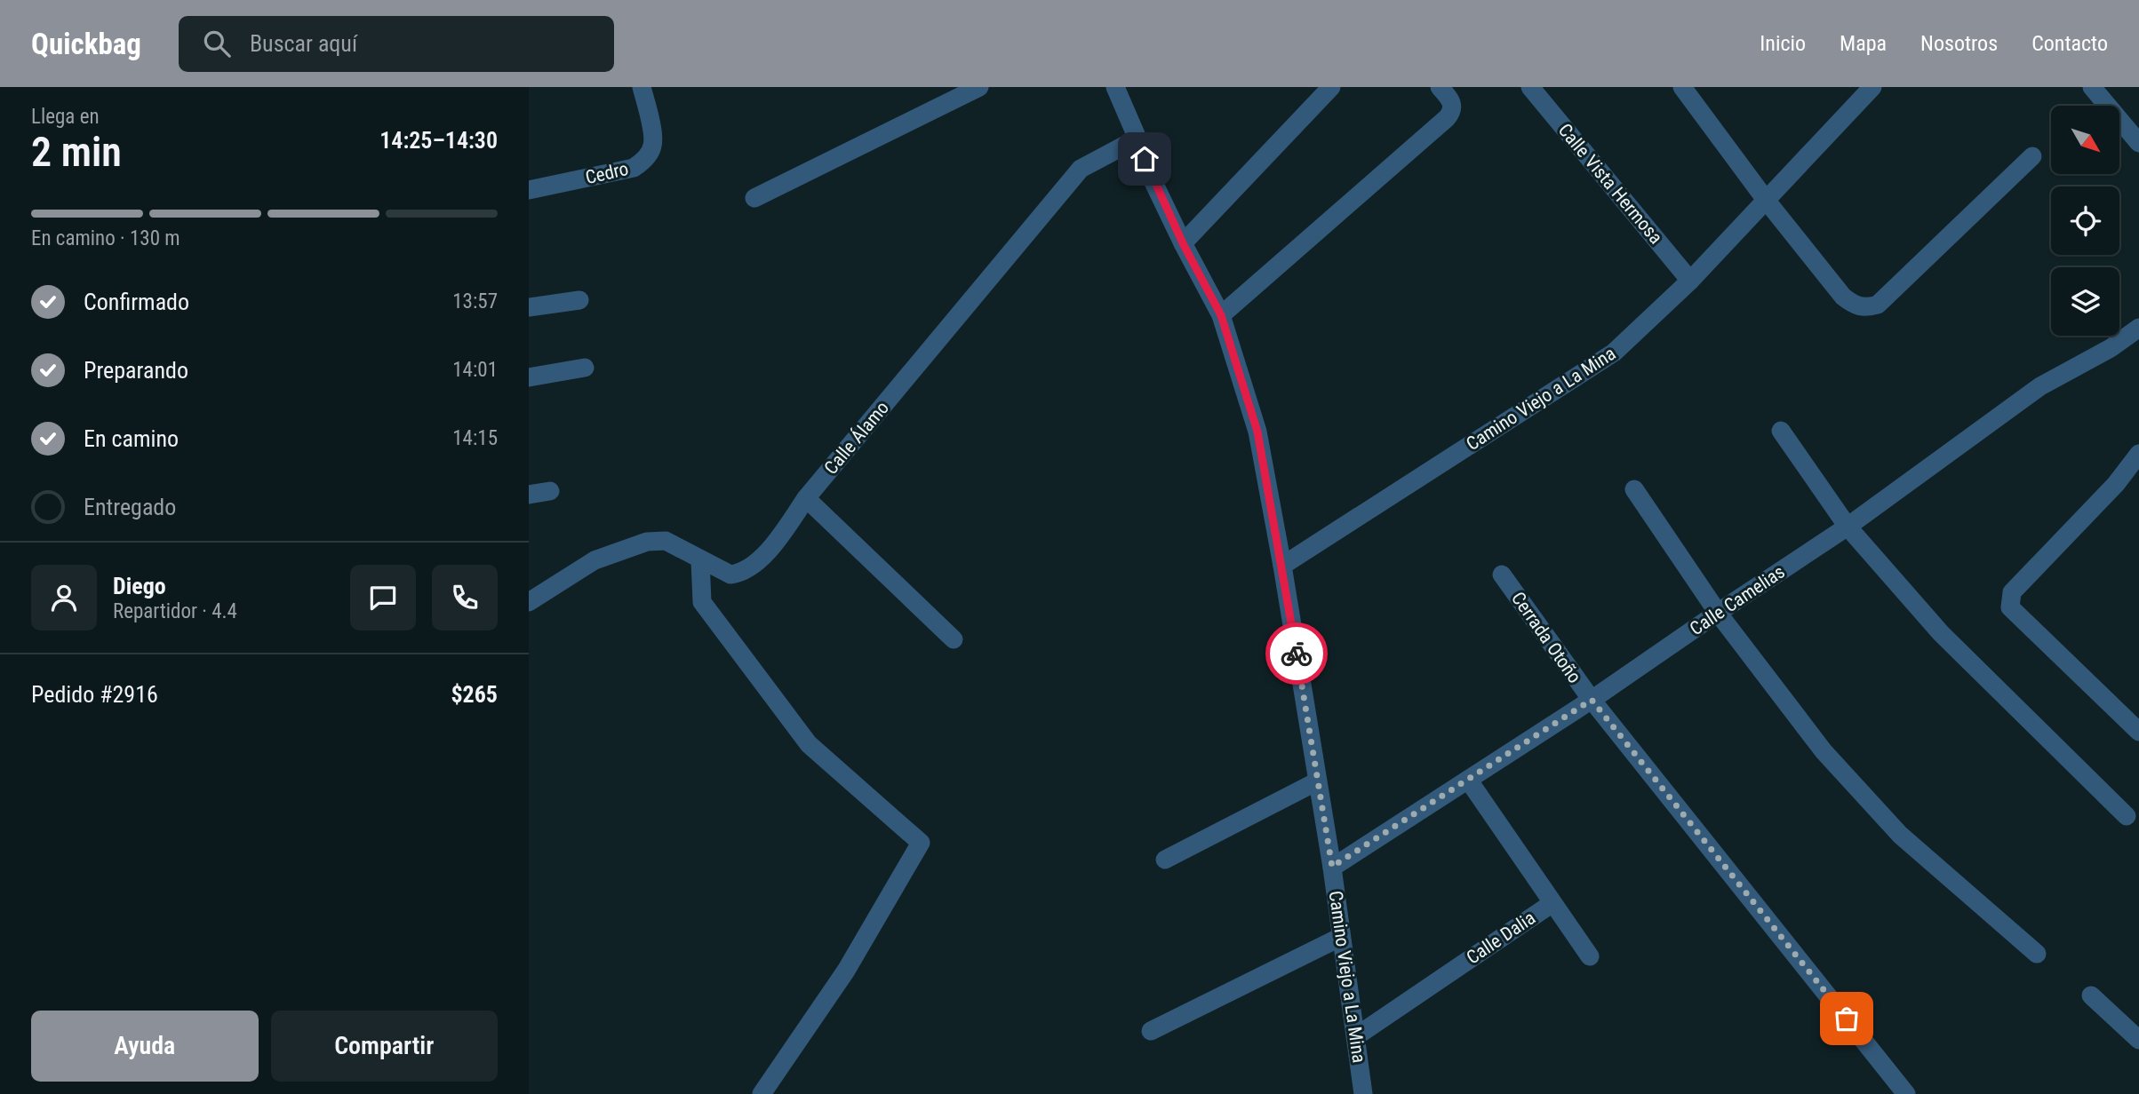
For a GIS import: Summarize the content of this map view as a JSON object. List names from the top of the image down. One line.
{"streets":{"street":["Cedro","Calle Vista Hermosa","Camino Viejo a La Mina","Calle Álamo","Calle Camelias","Cerrada Otoño","Calle Dalia"]},"crossings":[["Calle Vista Hermosa","Camino Viejo a La Mina"],["Camino Viejo a La Mina","Calle Álamo"],["Camino Viejo a La Mina","Calle Camelias"],["Camino Viejo a La Mina","Calle Dalia"],["Calle Camelias","Cerrada Otoño"],["Calle Camelias","Calle Dalia"]],"north":"bottom right","page":{"header":"Quickbag","search":"Buscar aquí","nav":["Inicio","Mapa","Nosotros","Contacto"],"heading":["2 min","Llega en","14:25–14:30"],"panel":["Diego","Repartidor · 4.4","Pedido #2916","$265"],"bar":"En camino · 130 m","list":[["Confirmado","13:57"],["Preparando","14:01"],["En camino","14:15"],"Entregado"],"buttons":["Ayuda","Compartir"]}}
